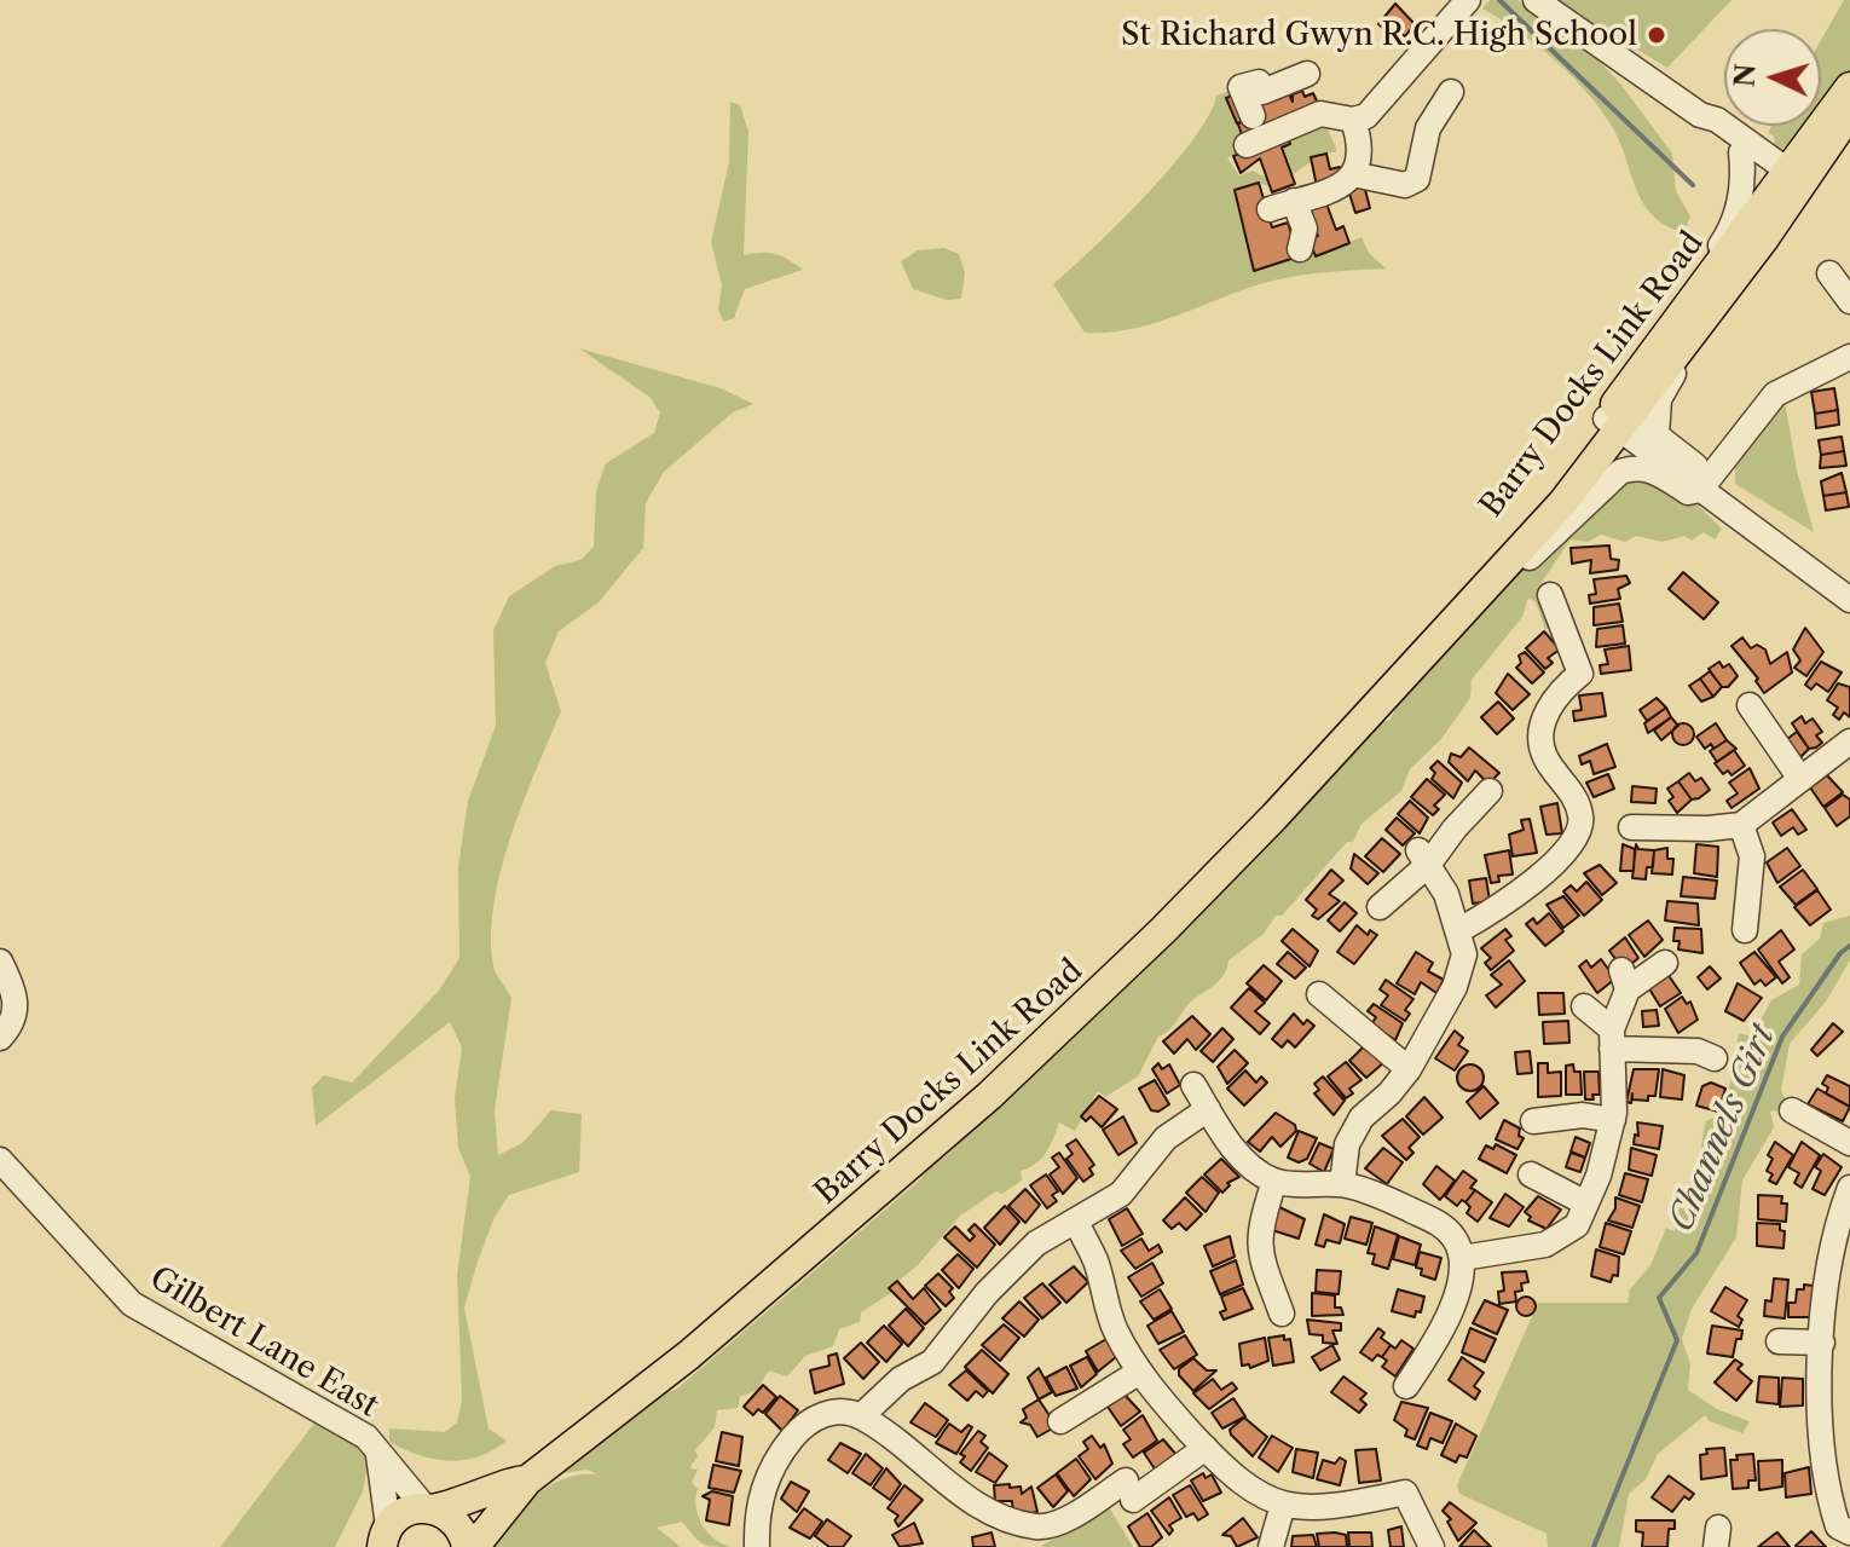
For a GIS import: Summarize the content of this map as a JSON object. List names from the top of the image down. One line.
{"streets":{"main road":["Barry Docks Link Road"],"street":["Gilbert Lane East"]},"crossings":[["Barry Docks Link Road","Gilbert Lane East"]],"water":["Channels Girt"],"places":["St Richard Gwyn R.C. High School"],"north":"left"}
